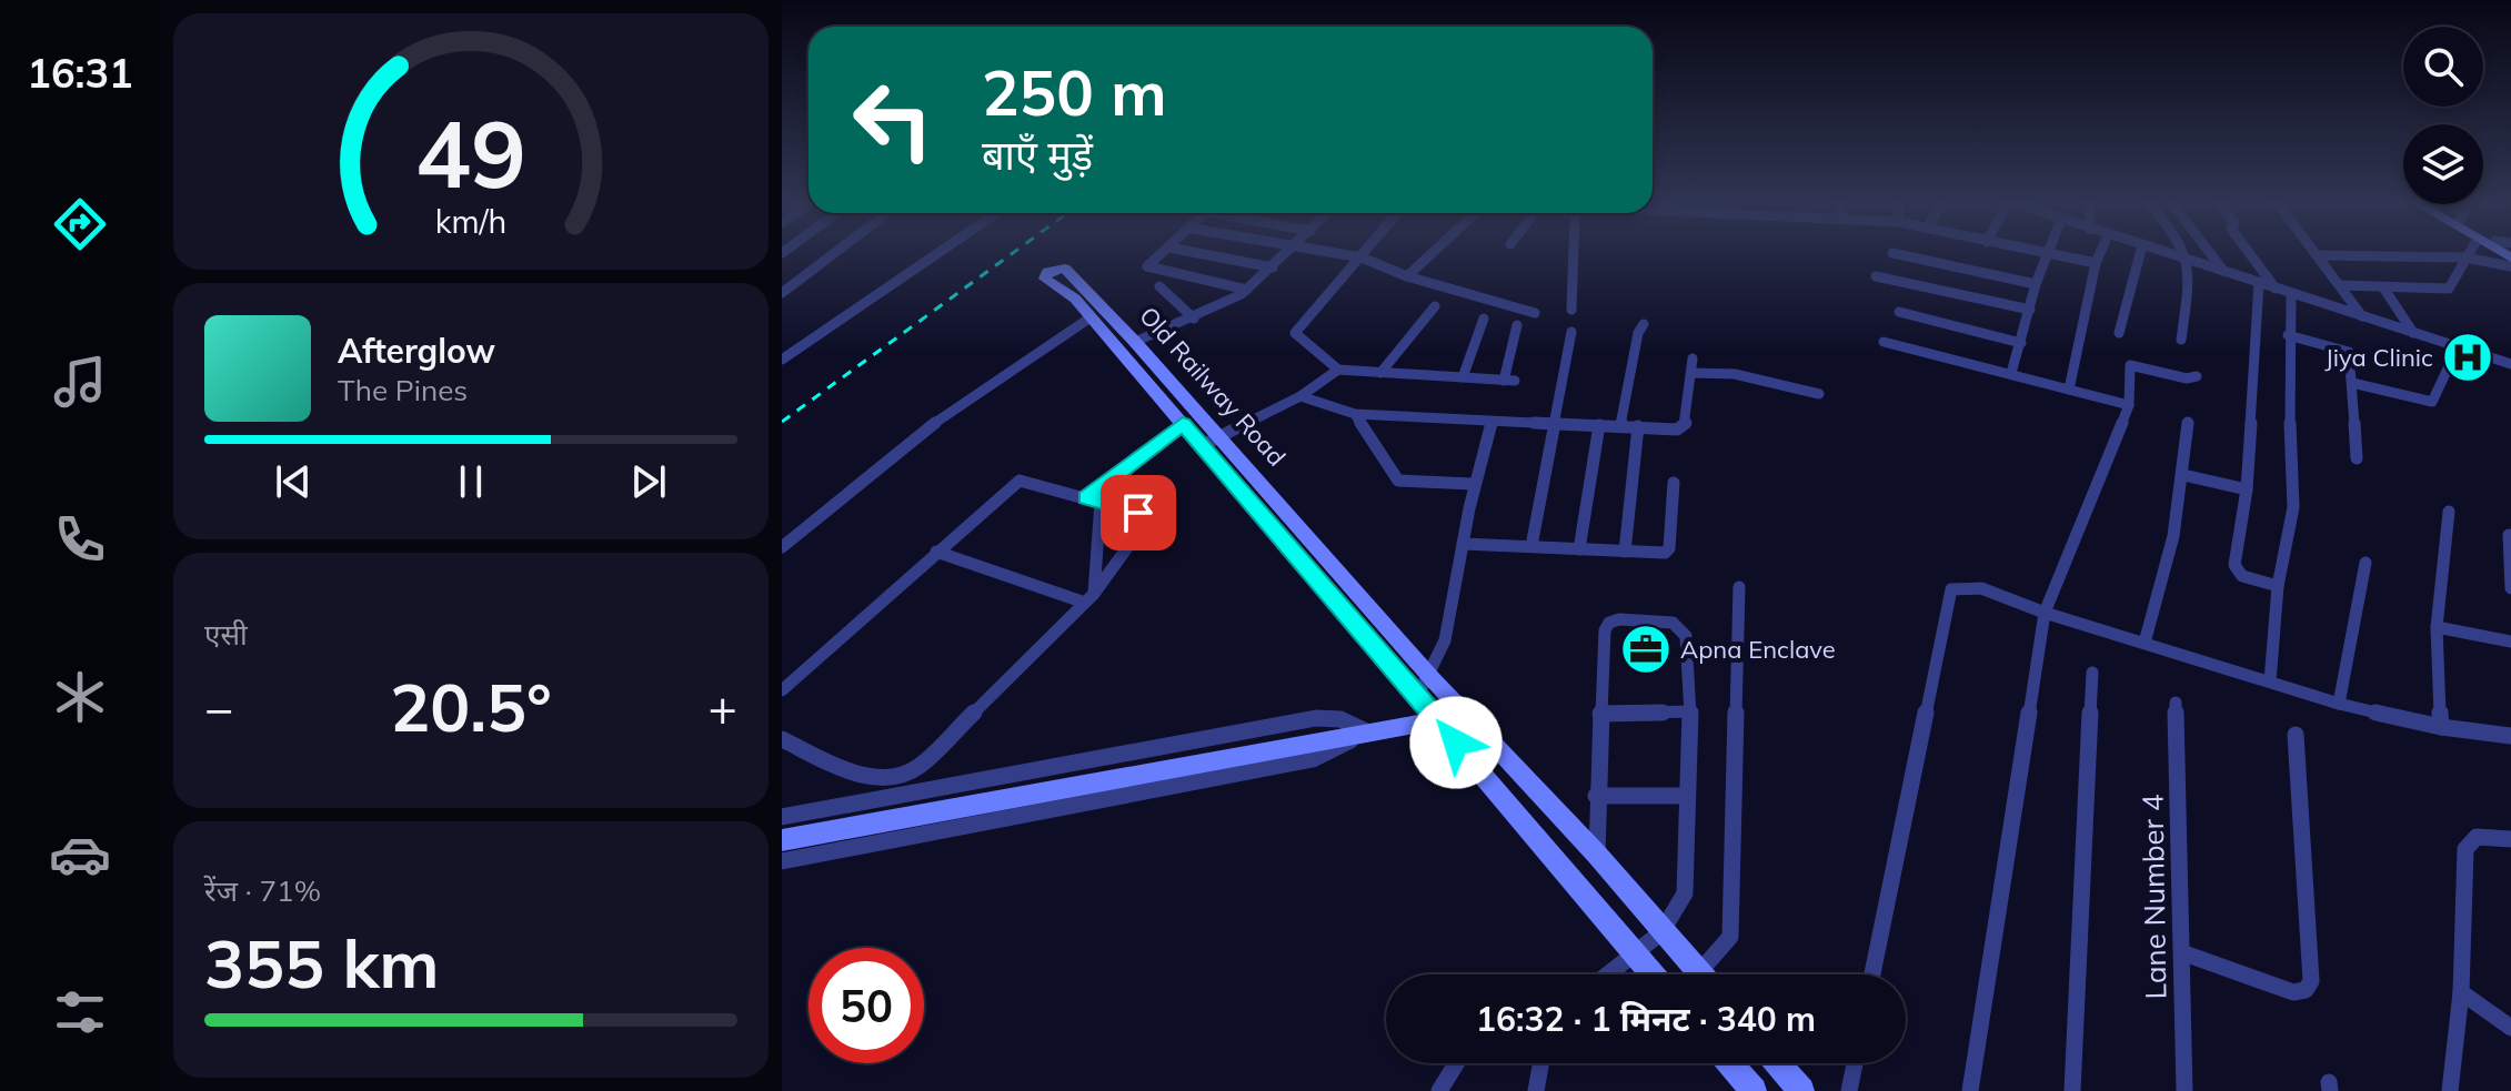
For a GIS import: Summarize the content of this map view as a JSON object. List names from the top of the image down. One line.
{"streets":{"main road":["Old Railway Road"],"street":["Lane Number 4"]},"places":{"hospital":["Jiya Clinic"],"office":["Apna Enclave"]},"page":{"tabs":"16:31","turn":["250 m","बाएँ मुड़ें"],"song":["Afterglow","The Pines"],"tile":["एसी",["रेंज · 71%","355 km"]],"heat":["−","20.5°","+"],"limit":"50","trip":"16:32 · 1 मिनट · 340 m","gauge":["49","km/h"]}}
